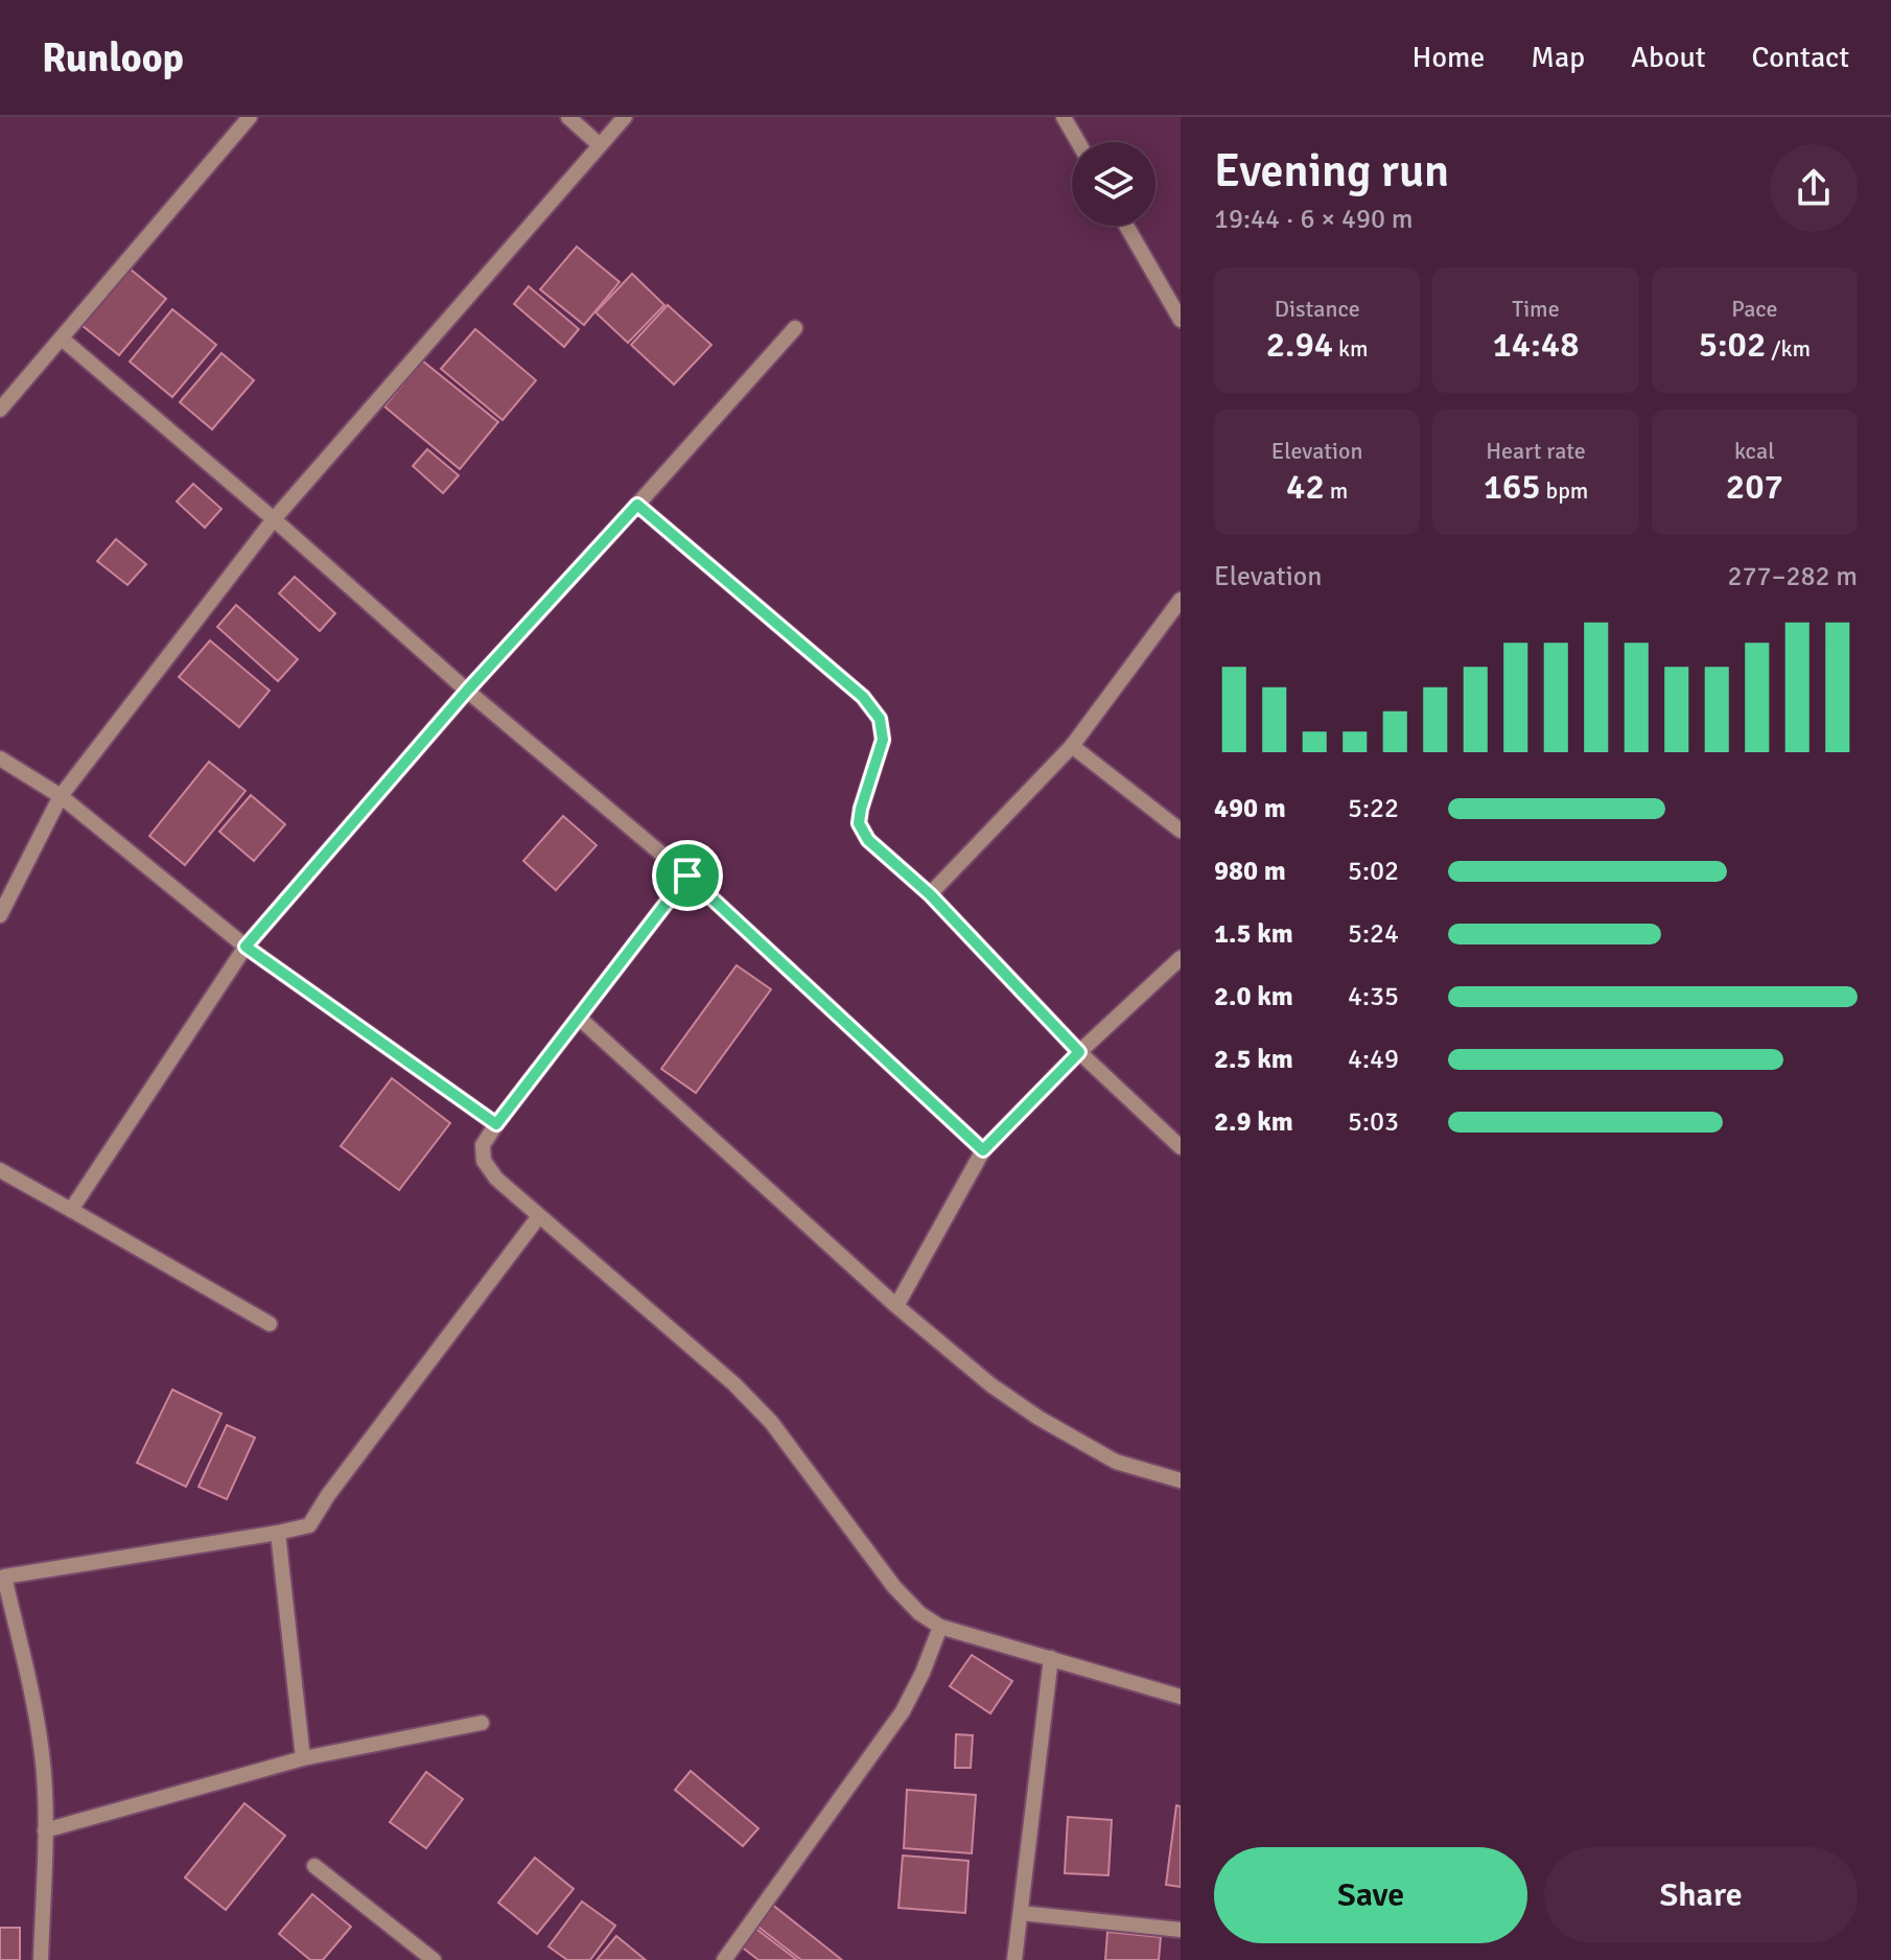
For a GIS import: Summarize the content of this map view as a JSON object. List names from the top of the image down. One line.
{"page":{"header":"Runloop","nav":["Home","Map","About","Contact"],"heading":["Evening run","19:44 · 6 × 490 m"],"stats":[["Distance","2.94 km"],["Time","14:48"],["Pace","5:02 /km"],["Elevation","42 m"],["Heart rate","165 bpm"],["kcal","207"]],"chart":["Elevation","277–282 m"],"list":[{"name":"490 m","note":"5:22"},{"name":"980 m","note":"5:02"},{"name":"1.5 km","note":"5:24"},{"name":"2.0 km","note":"4:35"},{"name":"2.5 km","note":"4:49"},{"name":"2.9 km","note":"5:03"}],"buttons":["Save","Share"]}}
